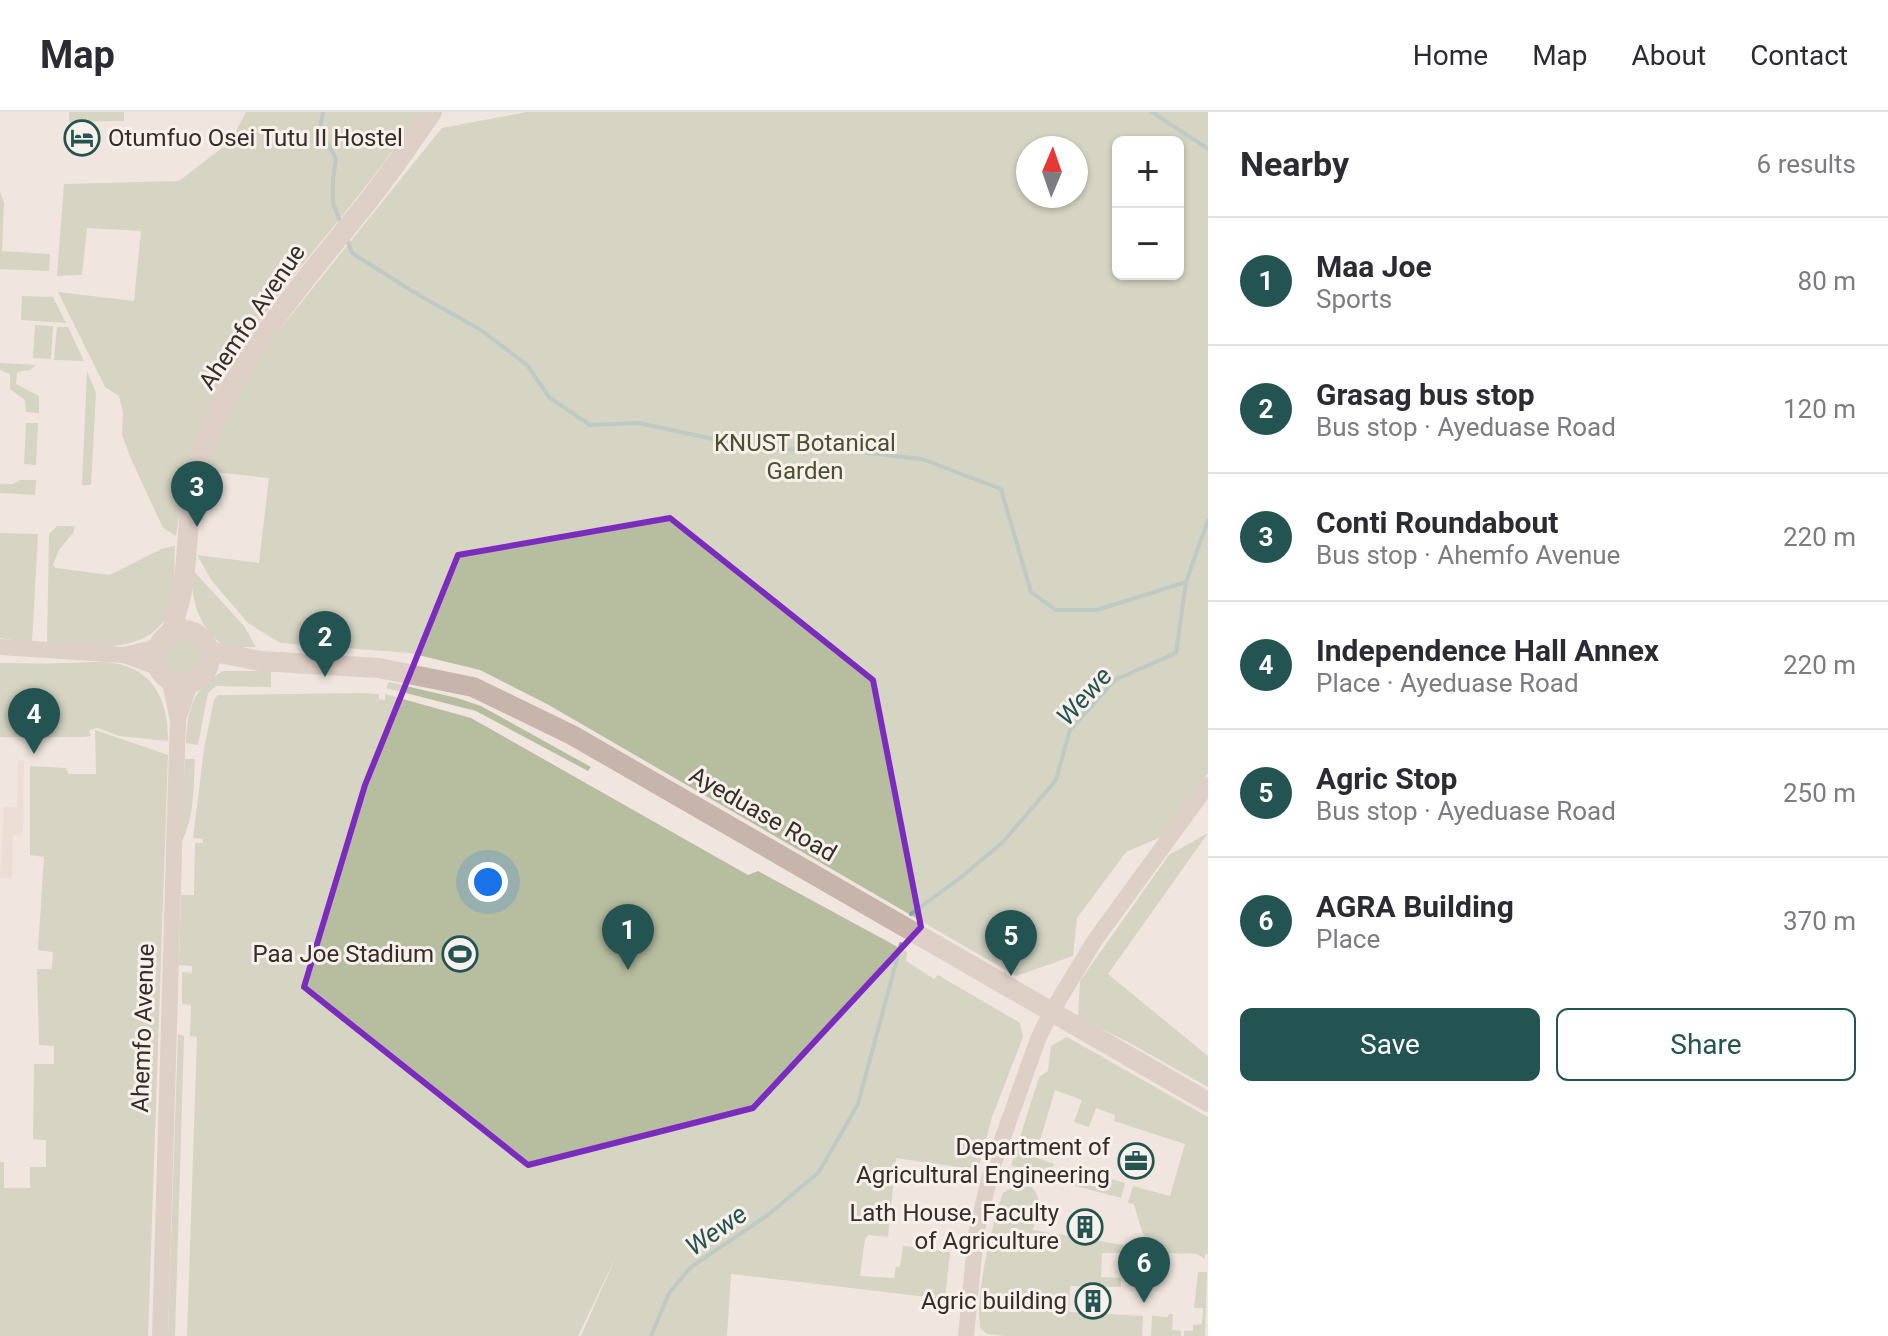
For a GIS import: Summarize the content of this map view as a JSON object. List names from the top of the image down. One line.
{"streets":{"street":["Ahemfo Avenue","Ayeduase Road"]},"crossings":[["Ahemfo Avenue","Ayeduase Road"]],"water":["Wewe"],"parks":["KNUST Botanical Garden"],"places":{"hotel":["Otumfuo Osei Tutu II Hostel"],"sports":["Paa Joe Stadium"],"office":["Department of Agricultural Engineering"],"building":["Lath House, Faculty of Agriculture","Agric building"]},"north":"top","page":{"header":"Map","nav":["Home","Map","About","Contact"],"heading":["Nearby","6 results"],"map_buttons":["+","−"],"list":[{"mark":"1","name":"Maa Joe","note":"Sports","value":"80 m"},{"mark":"2","name":"Grasag bus stop","note":"Bus stop · Ayeduase Road","value":"120 m"},{"mark":"3","name":"Conti Roundabout","note":"Bus stop · Ahemfo Avenue","value":"220 m"},{"mark":"4","name":"Independence Hall Annex","note":"Place · Ayeduase Road","value":"220 m"},{"mark":"5","name":"Agric Stop","note":"Bus stop · Ayeduase Road","value":"250 m"},{"mark":"6","name":"AGRA Building","note":"Place","value":"370 m"}],"pins":["3","2","4","1","5","6"],"buttons":["Save","Share"]}}
